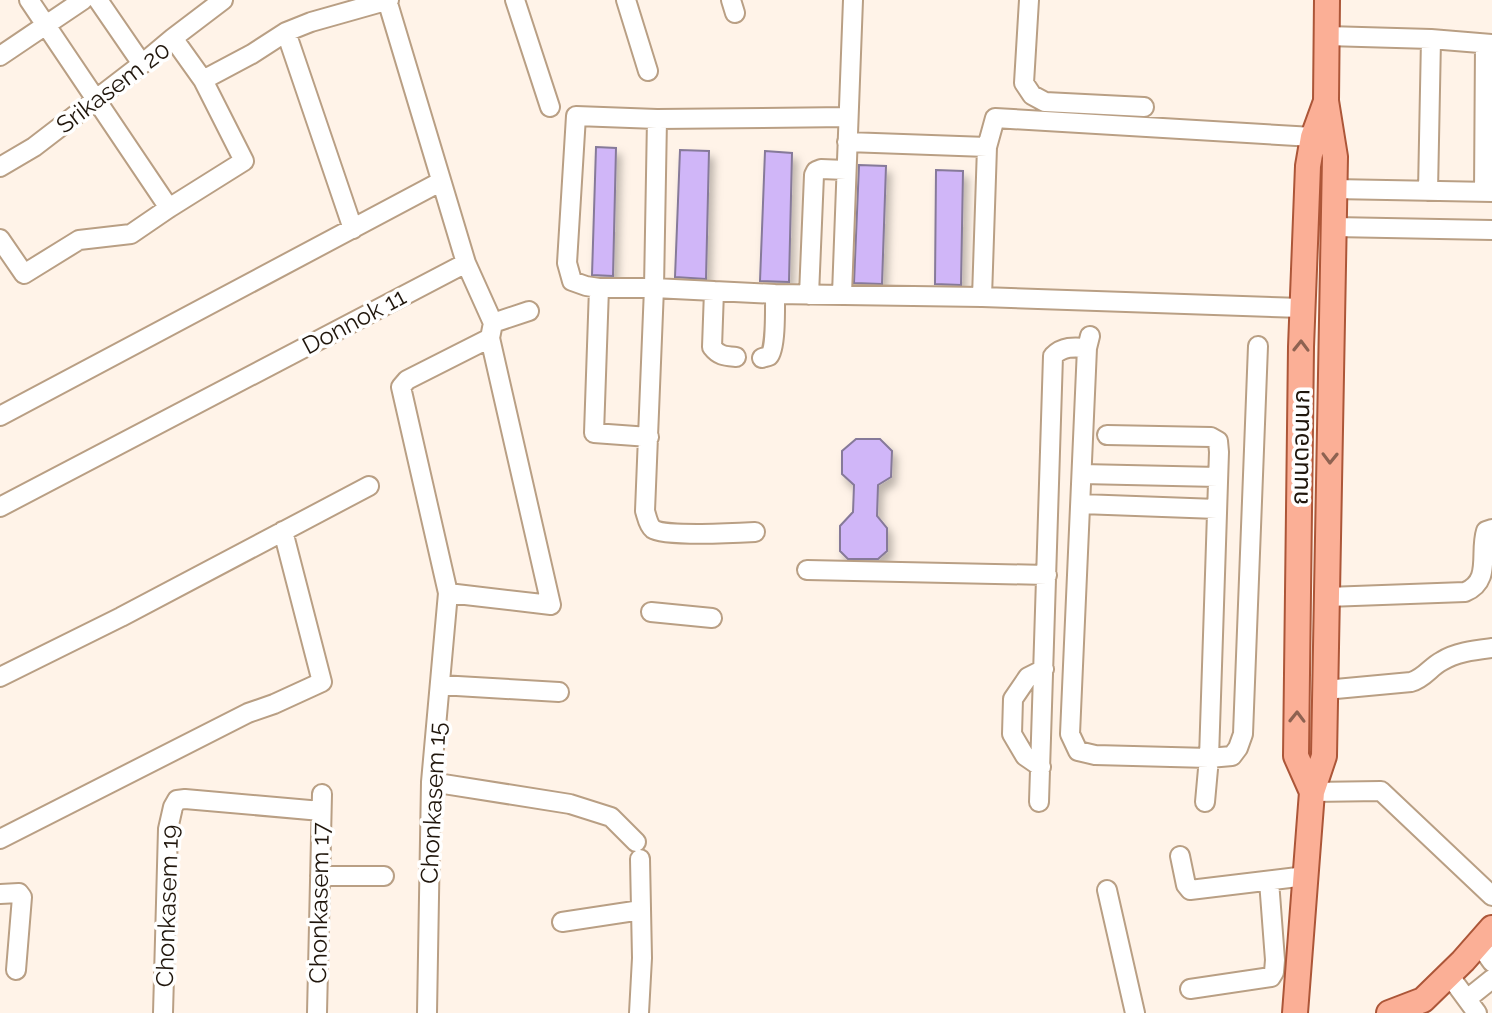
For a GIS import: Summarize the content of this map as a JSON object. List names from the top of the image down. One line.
{"streets":{"main road":["ถนนดอนนก"],"street":["Srikasem 20","Donnok 11","Chonkasem 15","Chonkasem 17","Chonkasem 19"]},"crossings":[["Chonkasem 17","Chonkasem 19"]]}
